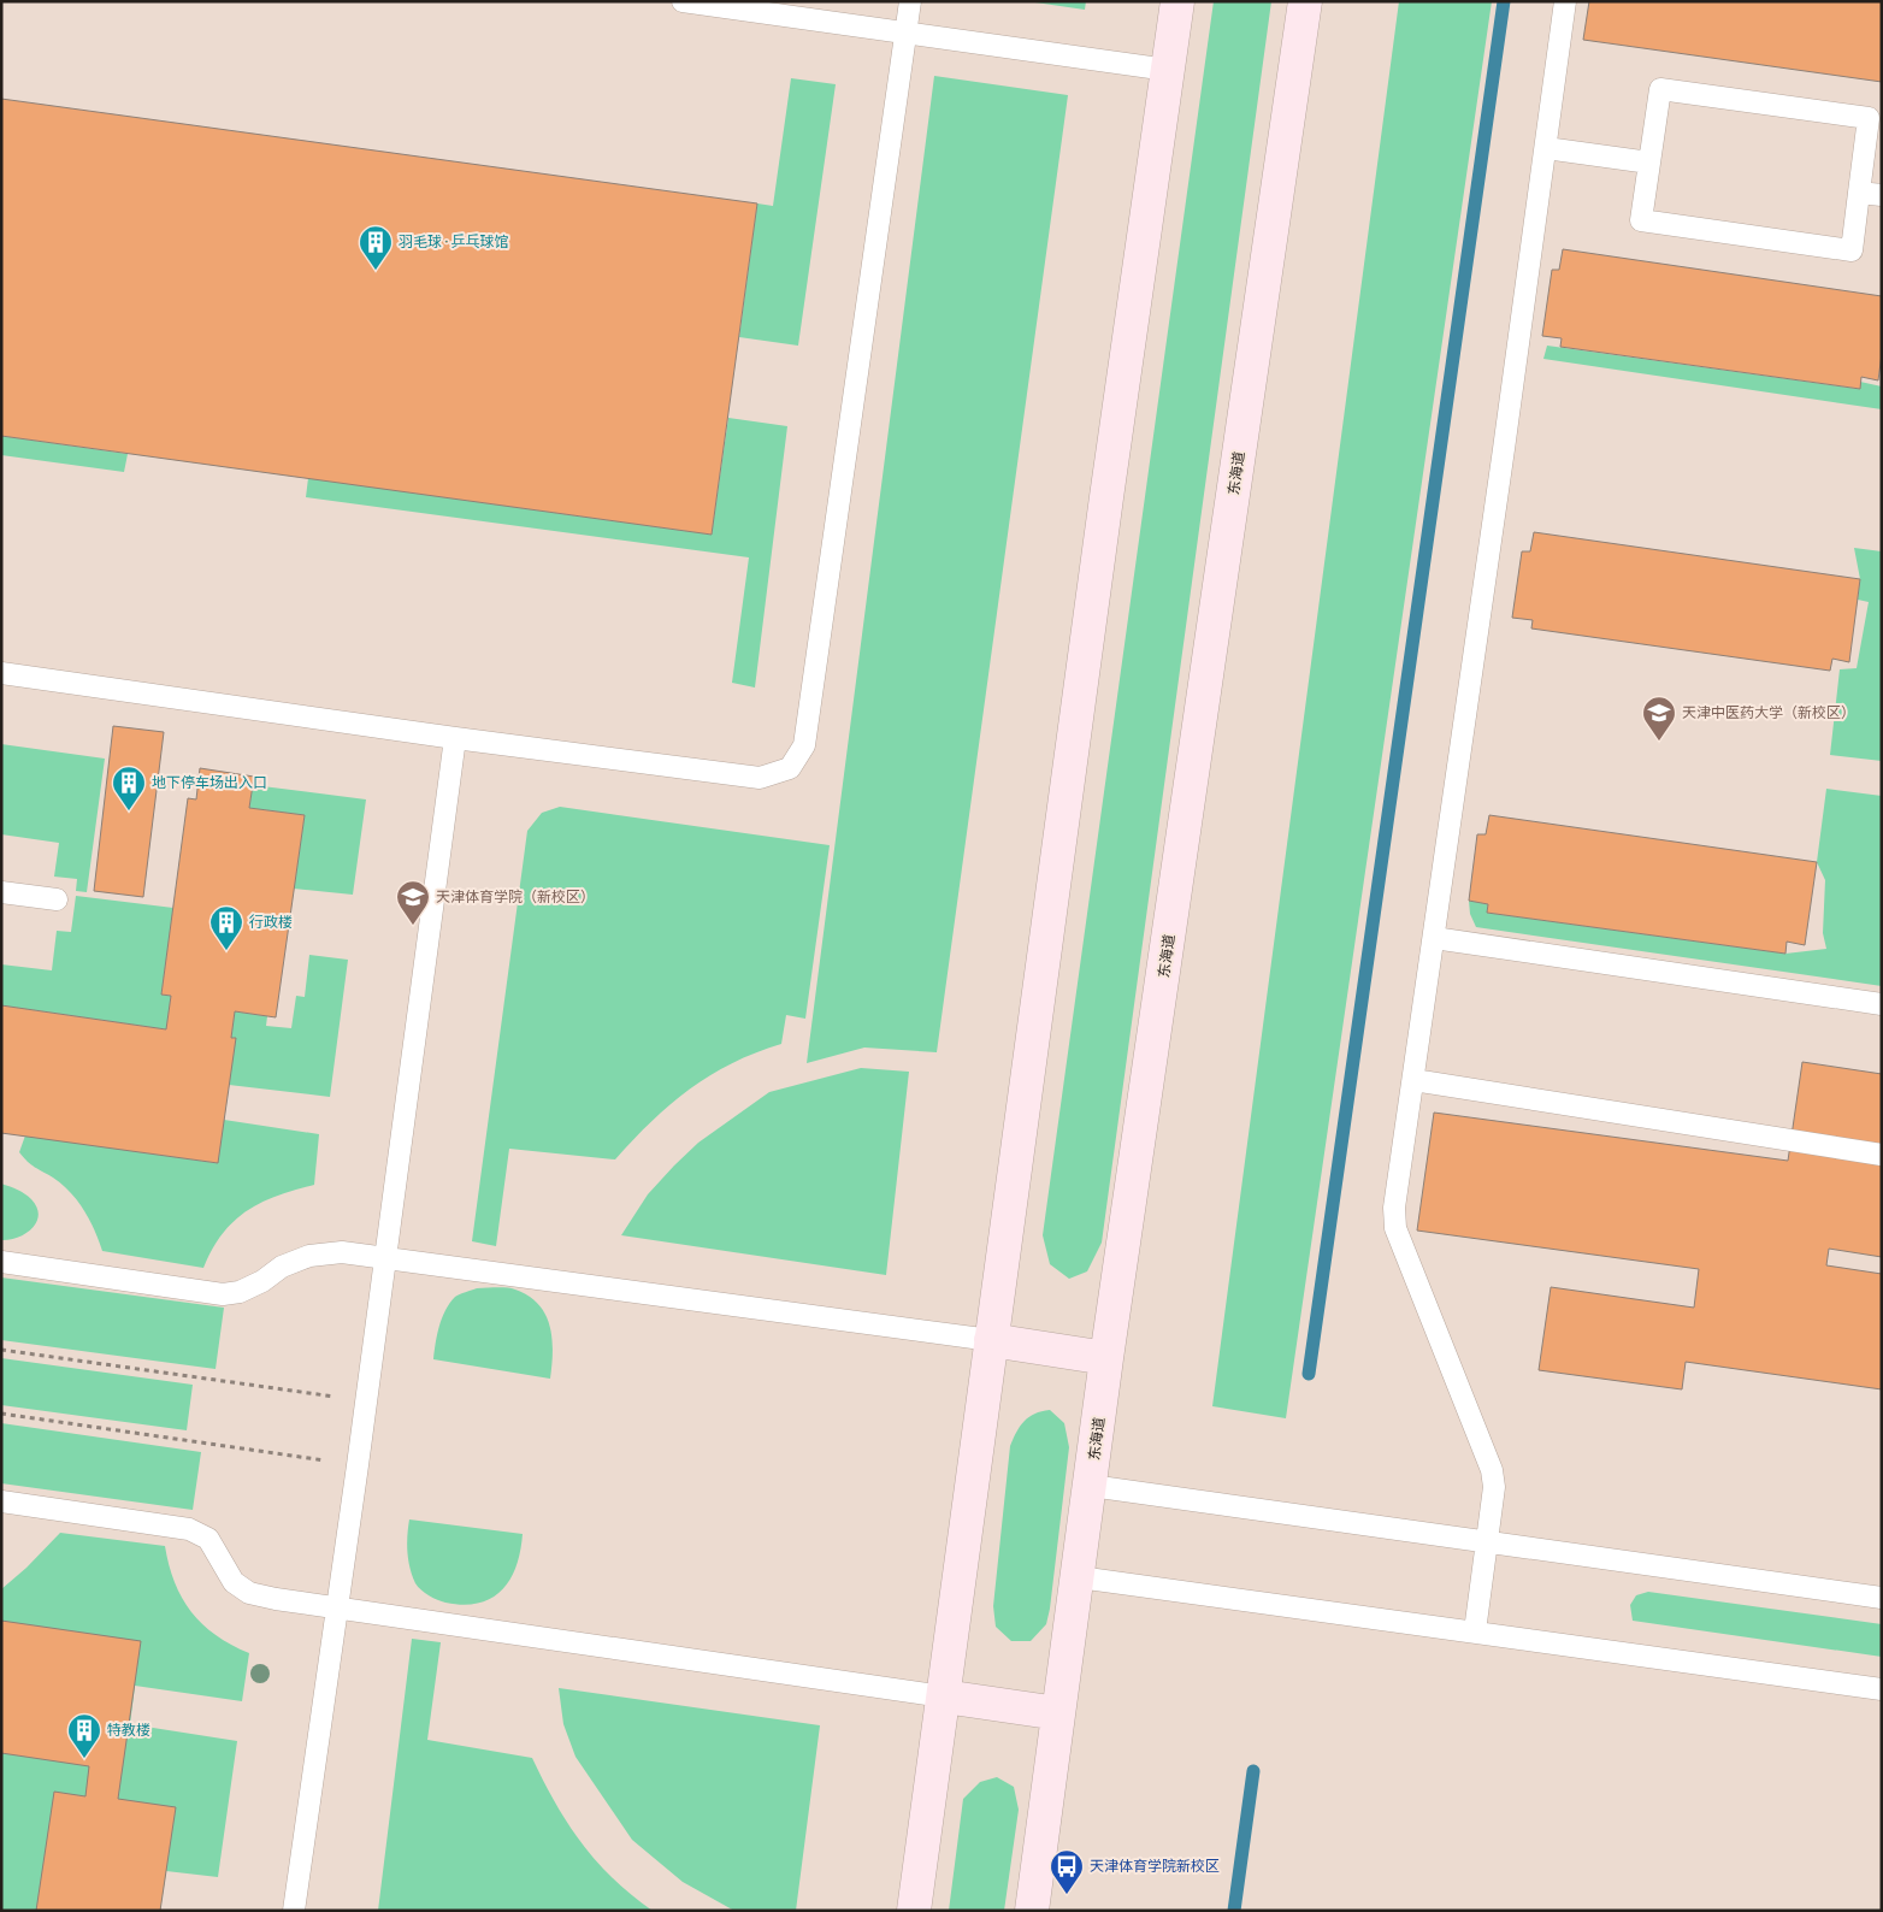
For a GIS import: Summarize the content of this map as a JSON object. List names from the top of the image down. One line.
{"streets":{"main road":["东海道"]},"places":{"building":["羽毛球 · 乒乓球馆","地下停车场出入口","行政楼","特教楼"],"school or university":["天津中医药大学（新校区）","天津体育学院（新校区）"],"bus stop":["天津体育学院新校区"]}}
